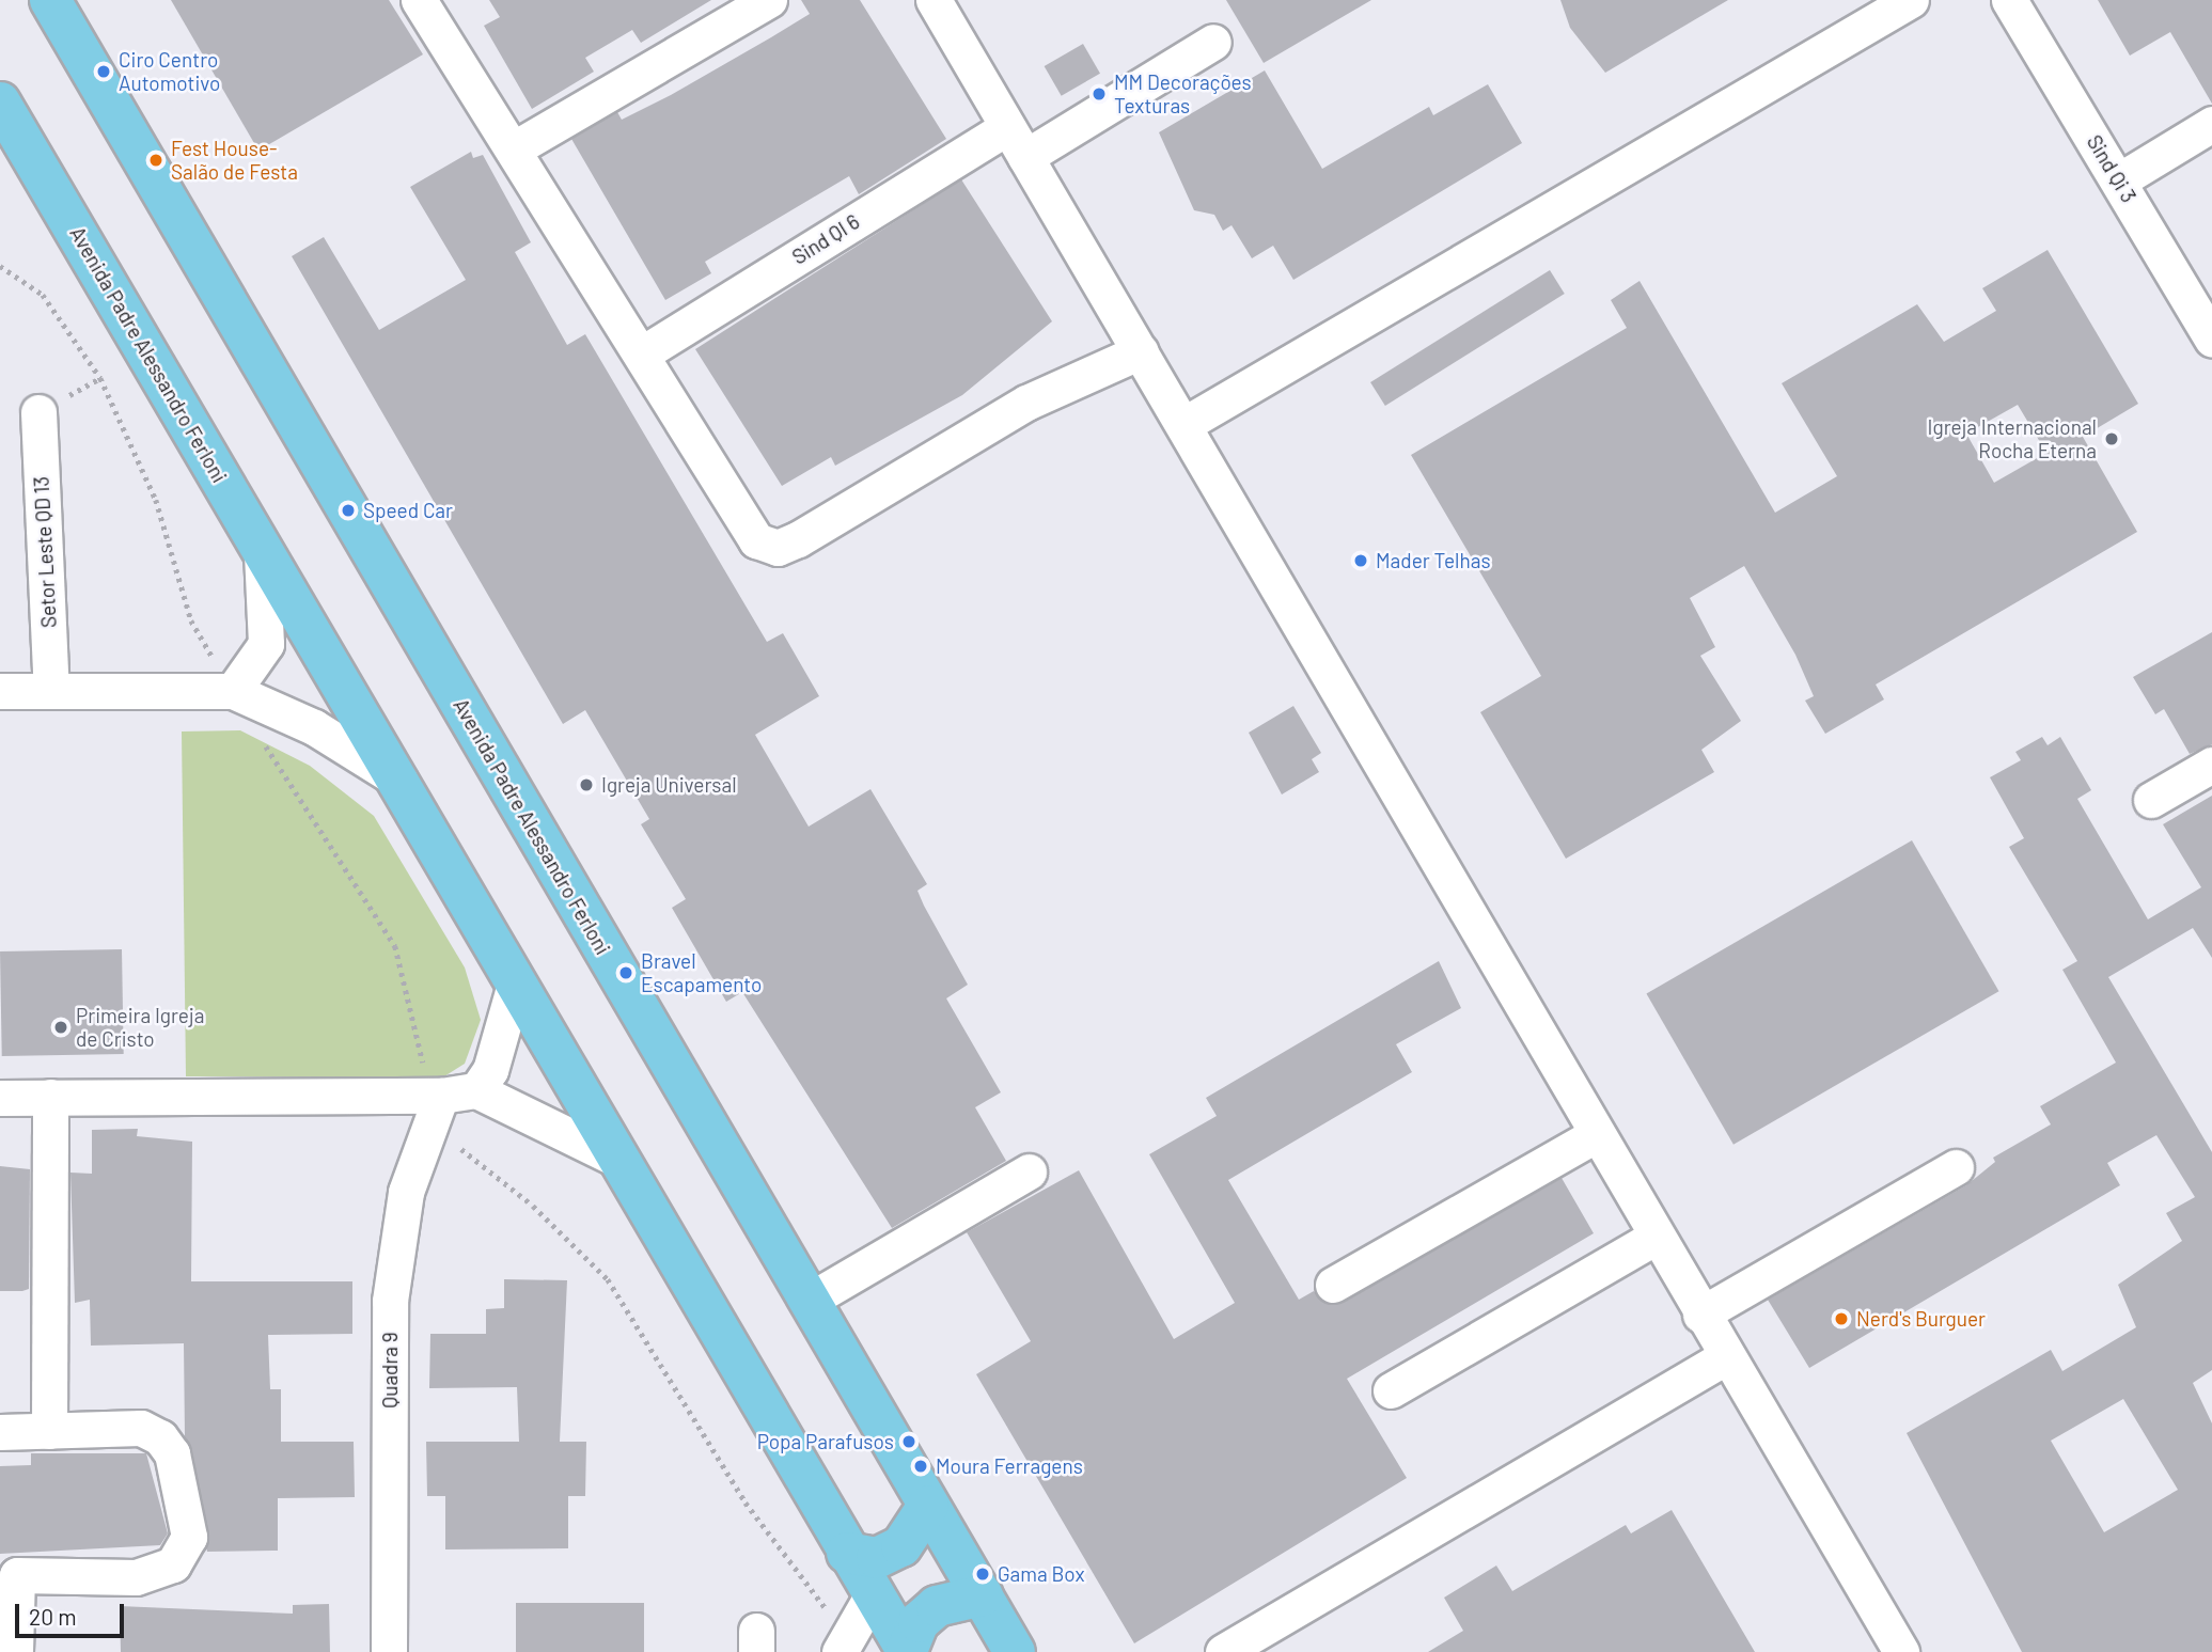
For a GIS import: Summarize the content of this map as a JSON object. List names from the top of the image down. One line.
{"streets":{"main road":["Avenida Padre Alessandro Ferloni"],"street":["Sind Qi 3","Sind QI 6","Setor Leste QD 13","Quadra 9"]},"places":["Ciro Centro Automotivo","MM Decorações Texturas","Fest House- Salão de Festa","Igreja Internacional Rocha Eterna","Speed Car","Mader Telhas","Igreja Universal","Bravel Escapamento","Primeira Igreja de Cristo","Nerd's Burguer","Popa Parafusos","Moura Ferragens","Gama Box"],"scale_bar":"20 m"}
